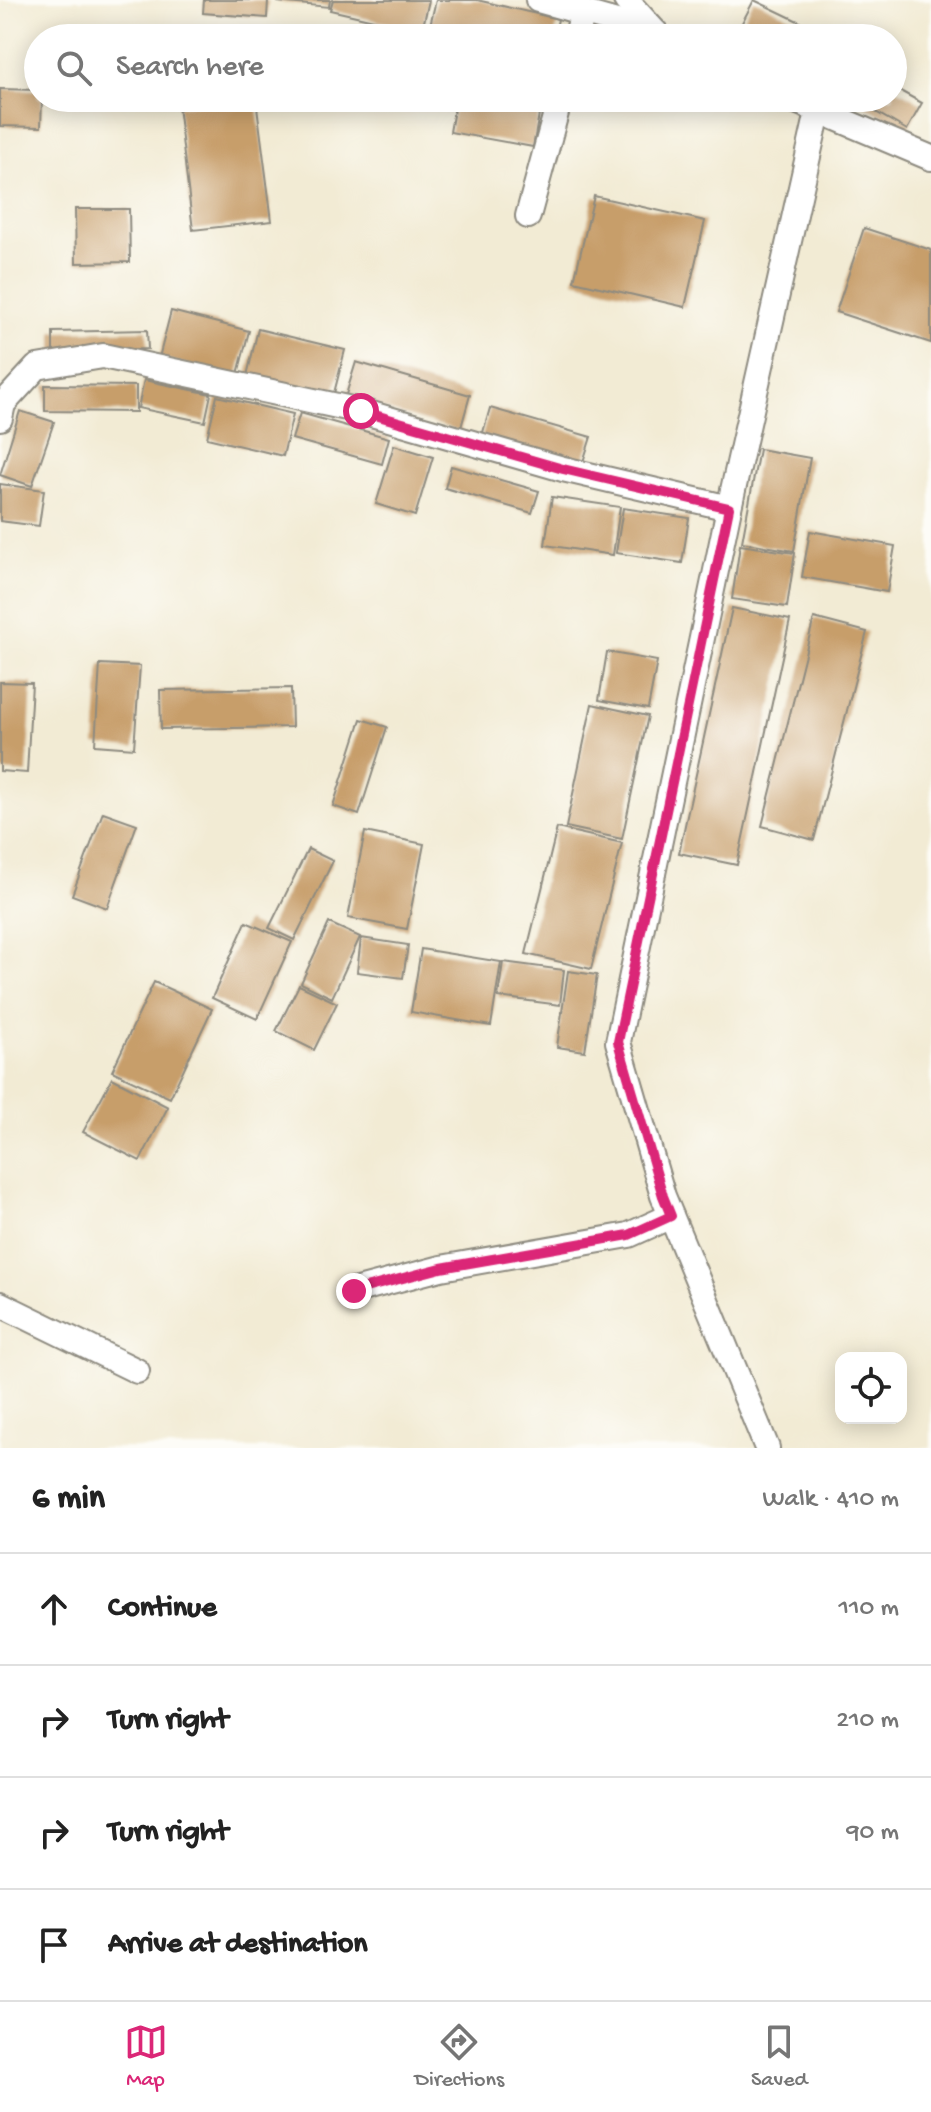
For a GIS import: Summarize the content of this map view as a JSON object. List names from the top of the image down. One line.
{"page":{"search":"Search here","heading":["6 min","Walk · 410 m"],"list":[["Continue","110 m"],["Turn right","210 m"],["Turn right","90 m"],"Arrive at destination"],"nav":["Map","Directions","Saved"]}}
